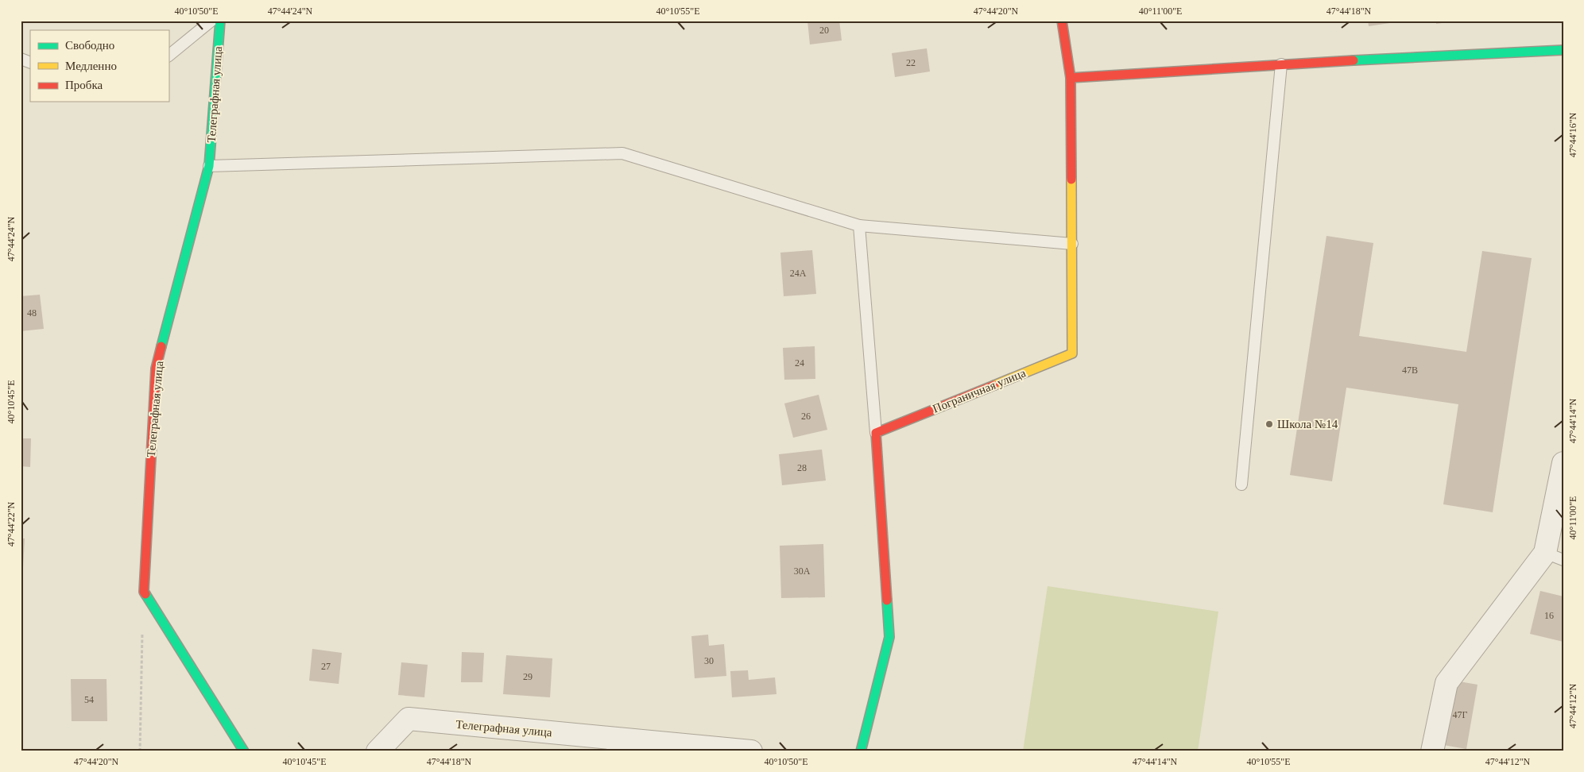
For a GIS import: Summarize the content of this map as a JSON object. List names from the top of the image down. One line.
{"streets":{"street":["Телеграфная улица","Пограничная улица"]},"places":["Школа №14"],"house_numbers":["20","22","24А","48","24","47В","26","28","30А","16","30","27","29","54","47Г"],"legend":["Свободно","Медленно","Пробка"],"coordinates":["40°10'50\"E","47°44'24\"N","40°10'55\"E","47°44'20\"N","40°11'00\"E","47°44'18\"N","47°44'16\"N","40°10'45\"E","47°44'14\"N","47°44'22\"N","47°44'12\"N"]}
